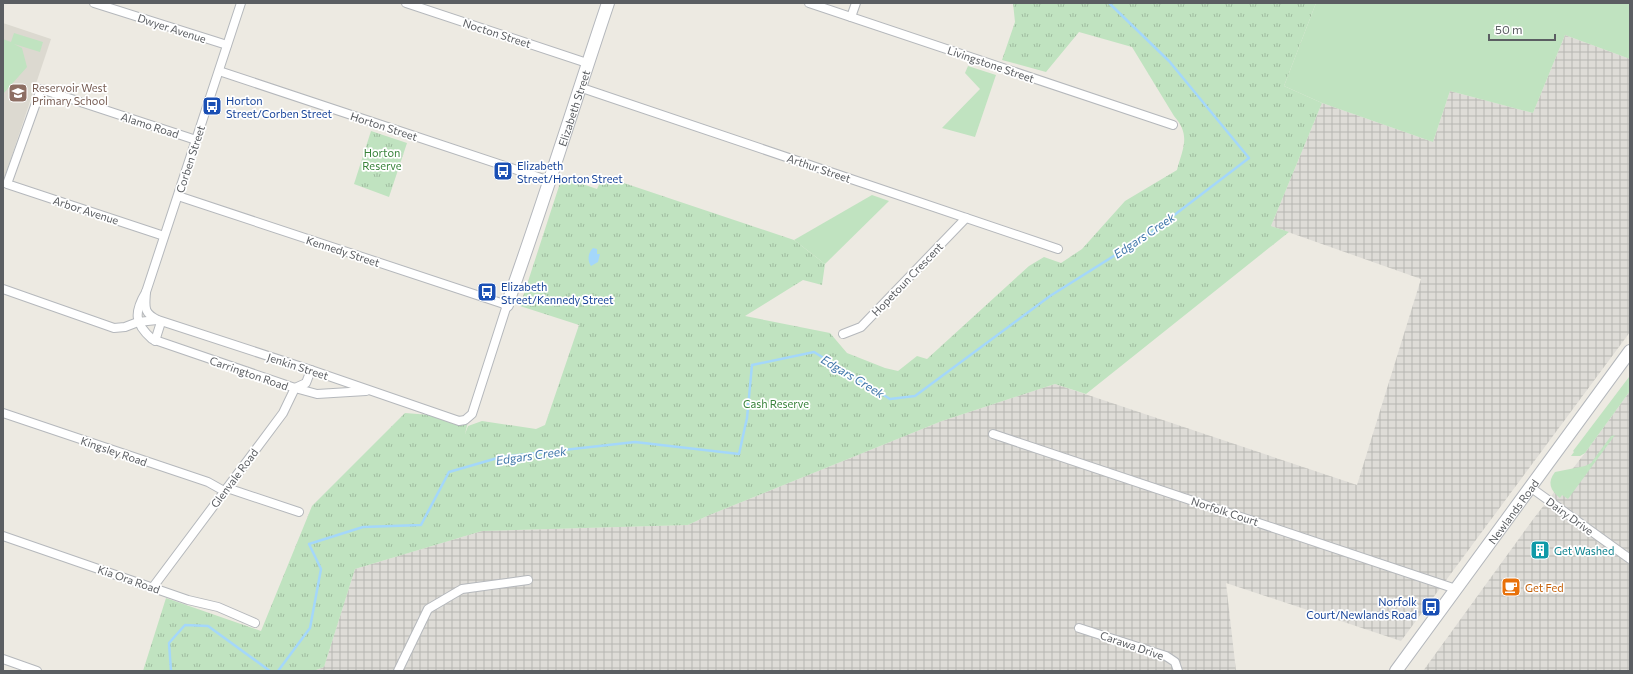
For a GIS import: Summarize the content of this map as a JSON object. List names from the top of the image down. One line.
{"streets":{"street":["Dwyer Avenue","Nocton Street","Livingstone Street","Elizabeth Street","Alamo Road","Horton Street","Corben Street","Arthur Street","Arbor Avenue","Kennedy Street","Hopetoun Crescent","Jenkin Street","Carrington Road","Kingsley Road","Glenvale Road","Norfolk Court","Newlands Road","Dairy Drive","Kia Ora Road","Carawa Drive"]},"crossings":[["Dwyer Avenue","Corben Street"],["Nocton Street","Elizabeth Street"],["Elizabeth Street","Horton Street"],["Elizabeth Street","Arthur Street"],["Elizabeth Street","Kennedy Street"],["Elizabeth Street","Jenkin Street"],["Alamo Road","Corben Street"],["Alamo Road","Arbor Avenue"],["Horton Street","Corben Street"],["Corben Street","Arbor Avenue"],["Corben Street","Kennedy Street"],["Arthur Street","Hopetoun Crescent"],["Jenkin Street","Carrington Road"],["Jenkin Street","Glenvale Road"],["Carrington Road","Glenvale Road"],["Kingsley Road","Glenvale Road"],["Glenvale Road","Kia Ora Road"],["Norfolk Court","Newlands Road"],["Newlands Road","Dairy Drive"]],"water":["Edgars Creek"],"parks":["Horton Reserve","Cash Reserve"],"places":{"school or university":["Reservoir West Primary School"],"bus stop":["Horton Street/Corben Street","Elizabeth Street/Horton Street","Elizabeth Street/Kennedy Street","Norfolk Court/Newlands Road"],"building":["Get Washed"],"cafe":["Get Fed"]},"scale_bar":"50 m"}
